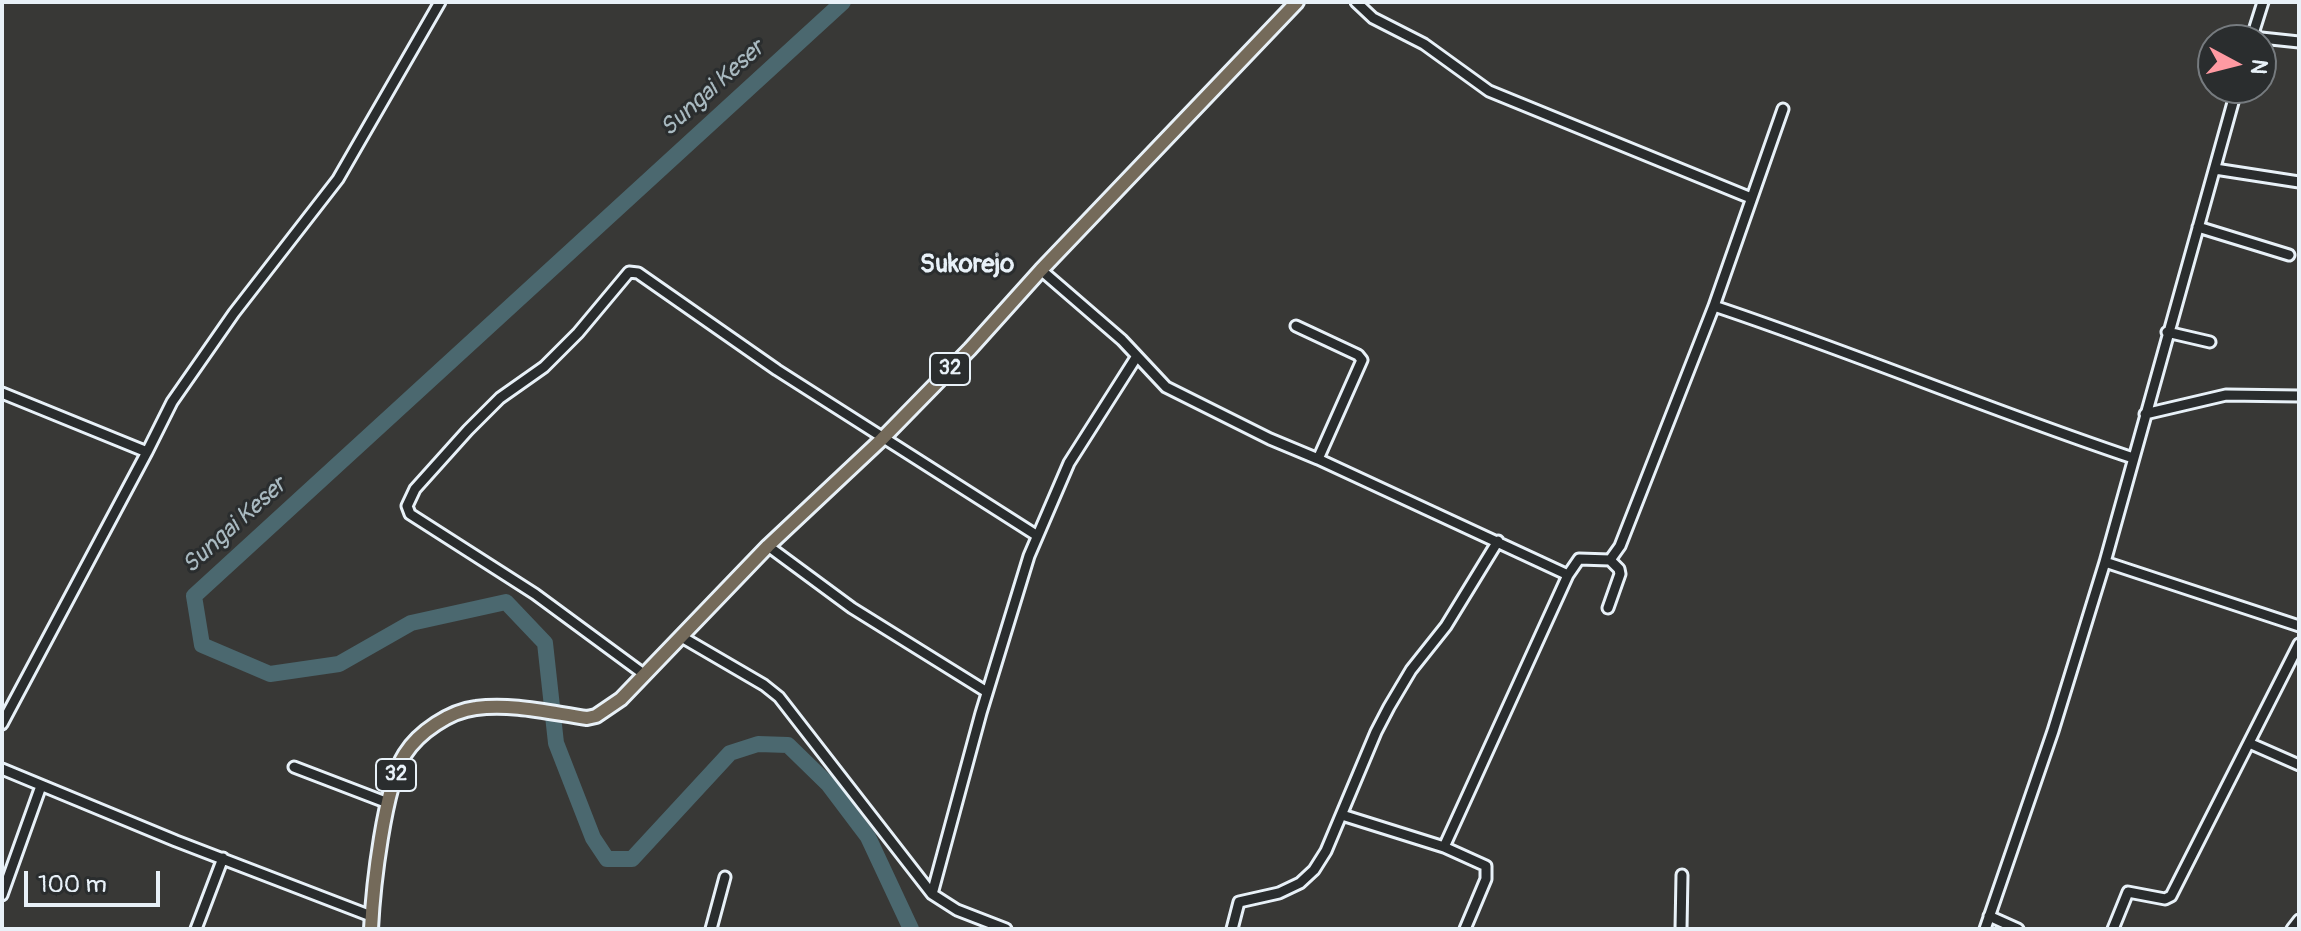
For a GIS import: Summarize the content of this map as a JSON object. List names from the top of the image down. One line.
{"streets":{"highway":["32"]},"districts":["Sukorejo"],"water":["Sungai Keser"],"scale_bar":"100 m","north":"right"}
